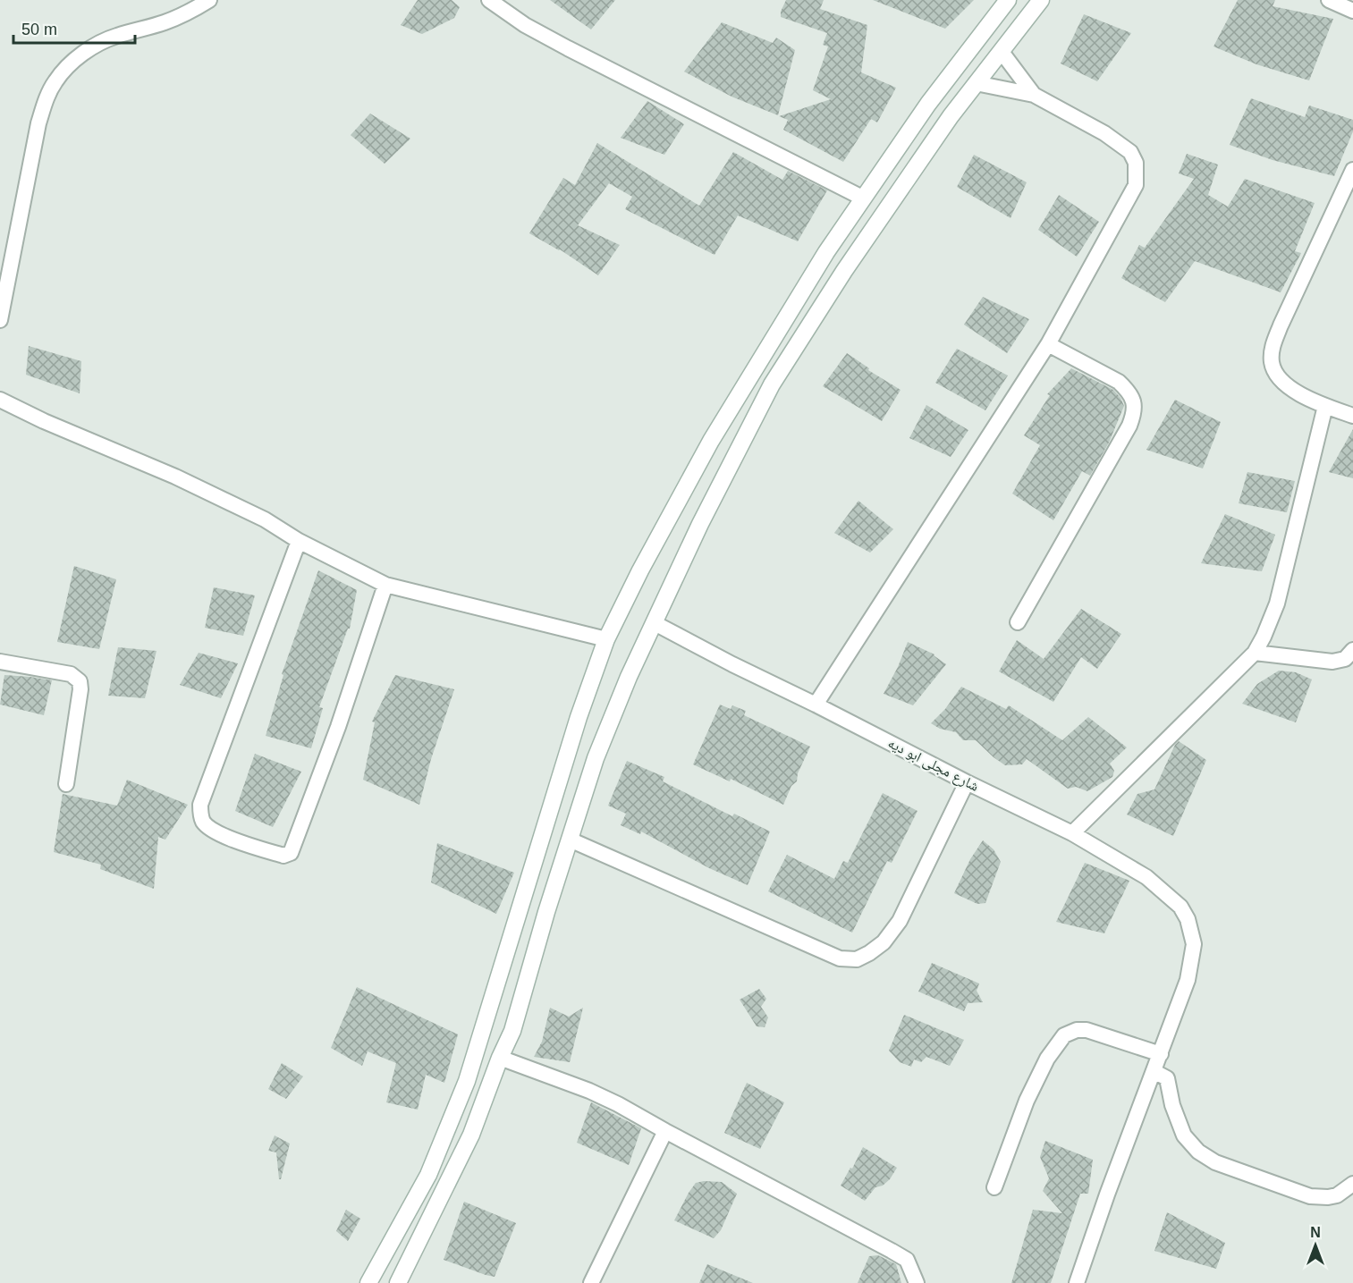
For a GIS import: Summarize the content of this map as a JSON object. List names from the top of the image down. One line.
{"streets":{"street":["شارع مجلى ابو ديه"]},"scale_bar":"50 m","north":"top"}
